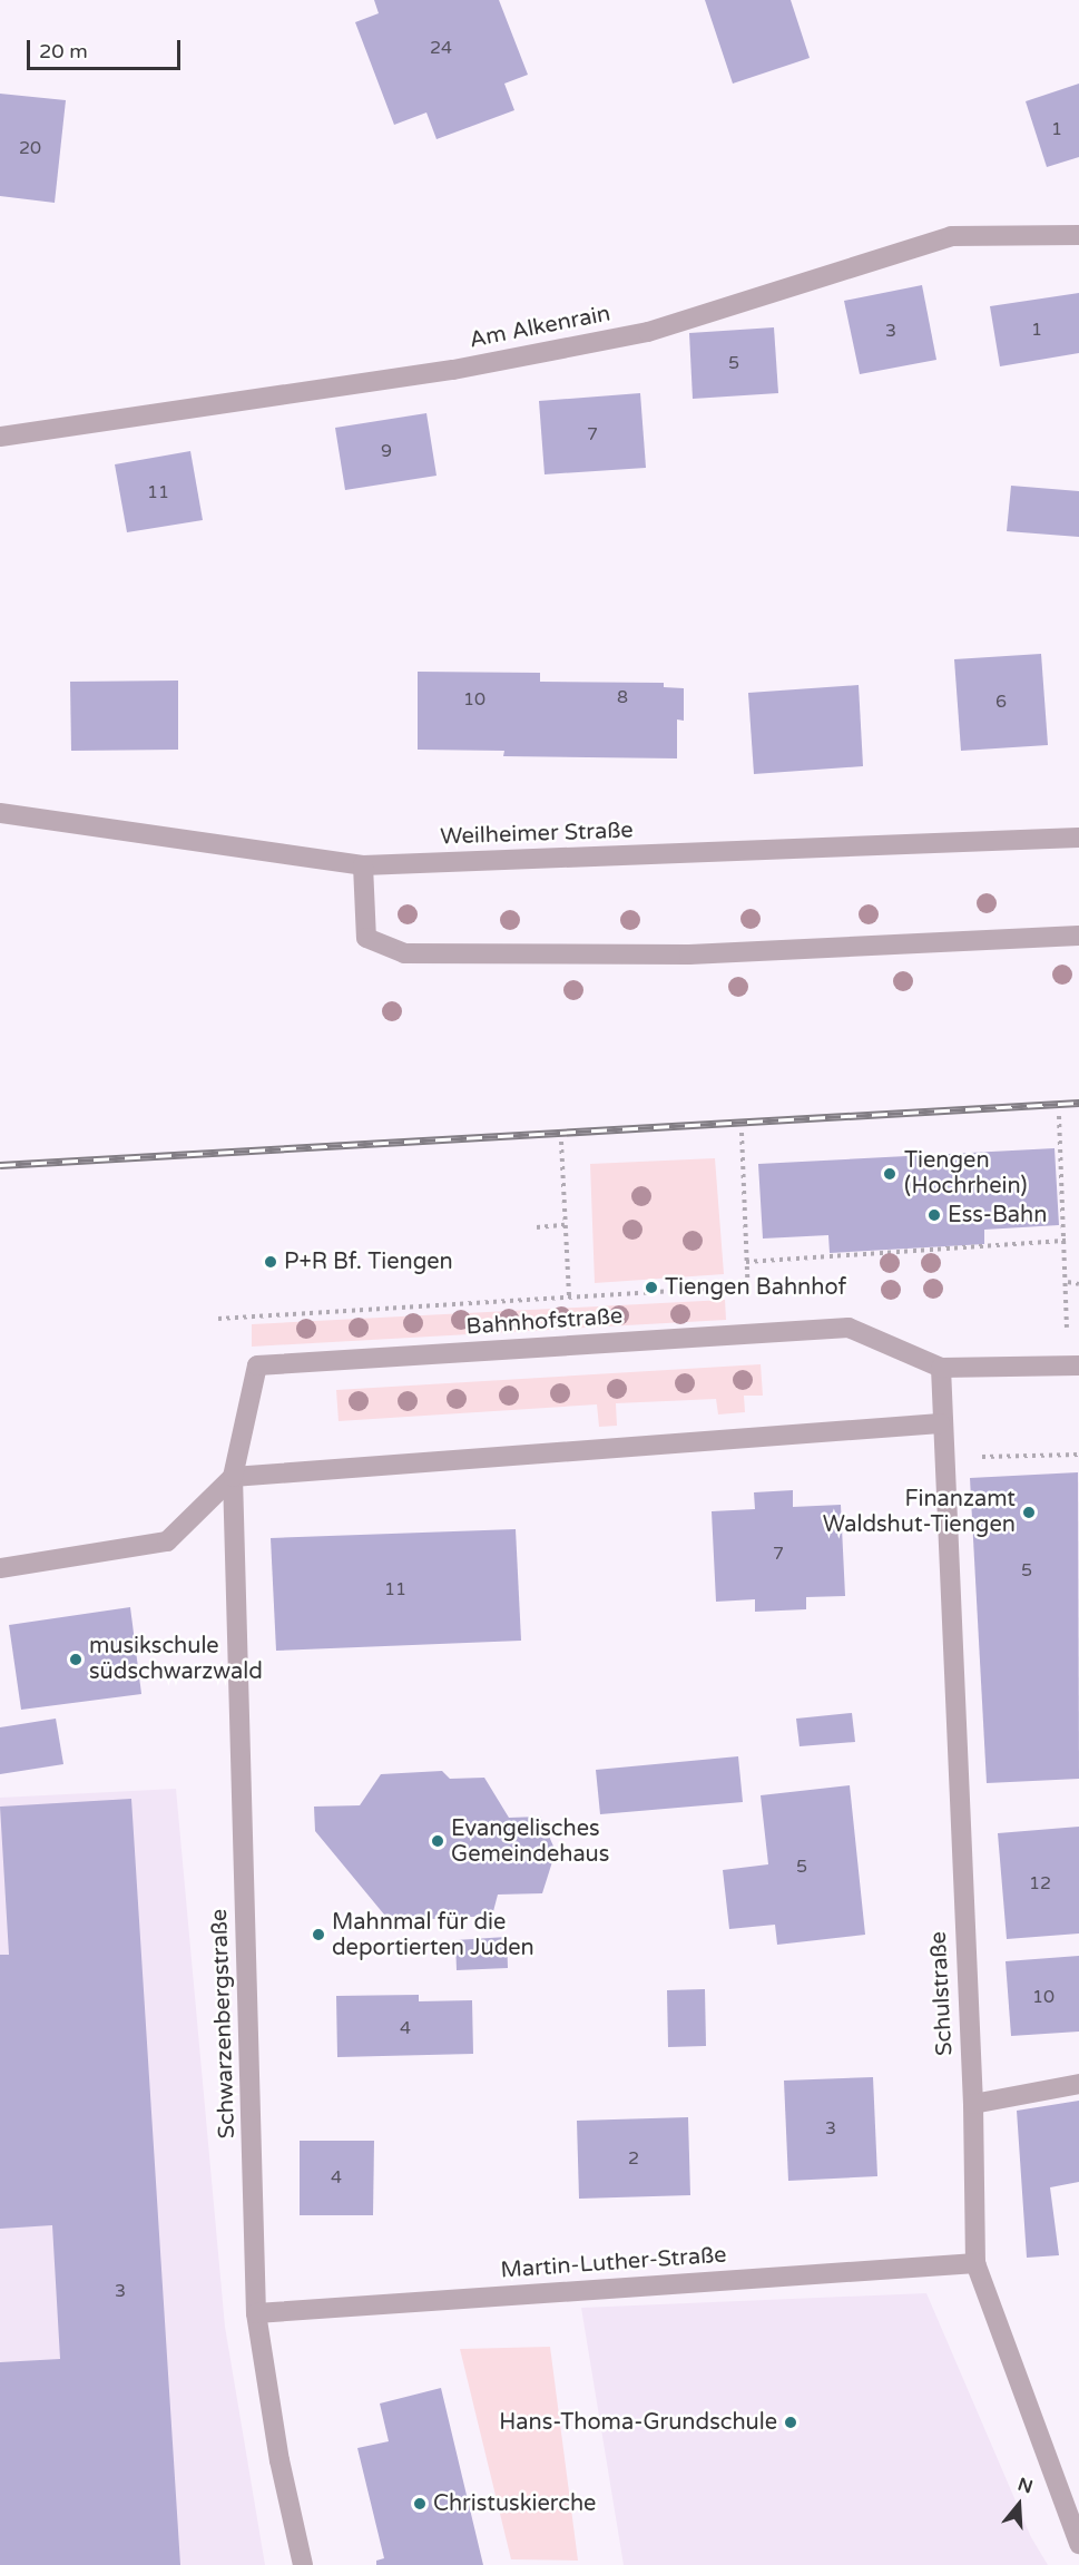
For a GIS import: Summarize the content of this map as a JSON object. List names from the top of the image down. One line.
{"streets":{"street":["Am Alkenrain","Weilheimer Straße","Bahnhofstraße","Schulstraße","Schwarzenbergstraße","Martin-Luther-Straße"]},"crossings":[["Bahnhofstraße","Schwarzenbergstraße"],["Schulstraße","Martin-Luther-Straße"],["Schwarzenbergstraße","Martin-Luther-Straße"]],"places":["Tiengen (Hochrhein)","Ess-Bahn","P+R Bf. Tiengen","Tiengen Bahnhof","Finanzamt Waldshut-Tiengen","musikschule südschwarzwald","Evangelisches Gemeindehaus","Mahnmal für die deportierten Juden","Hans-Thoma-Grundschule","Christuskierche"],"house_numbers":["24","1","20","1","3","5","7","9","11","8","10","6","7","5","11","5","12","10","4","3","2","4","3"],"scale_bar":"20 m","north":"top"}
